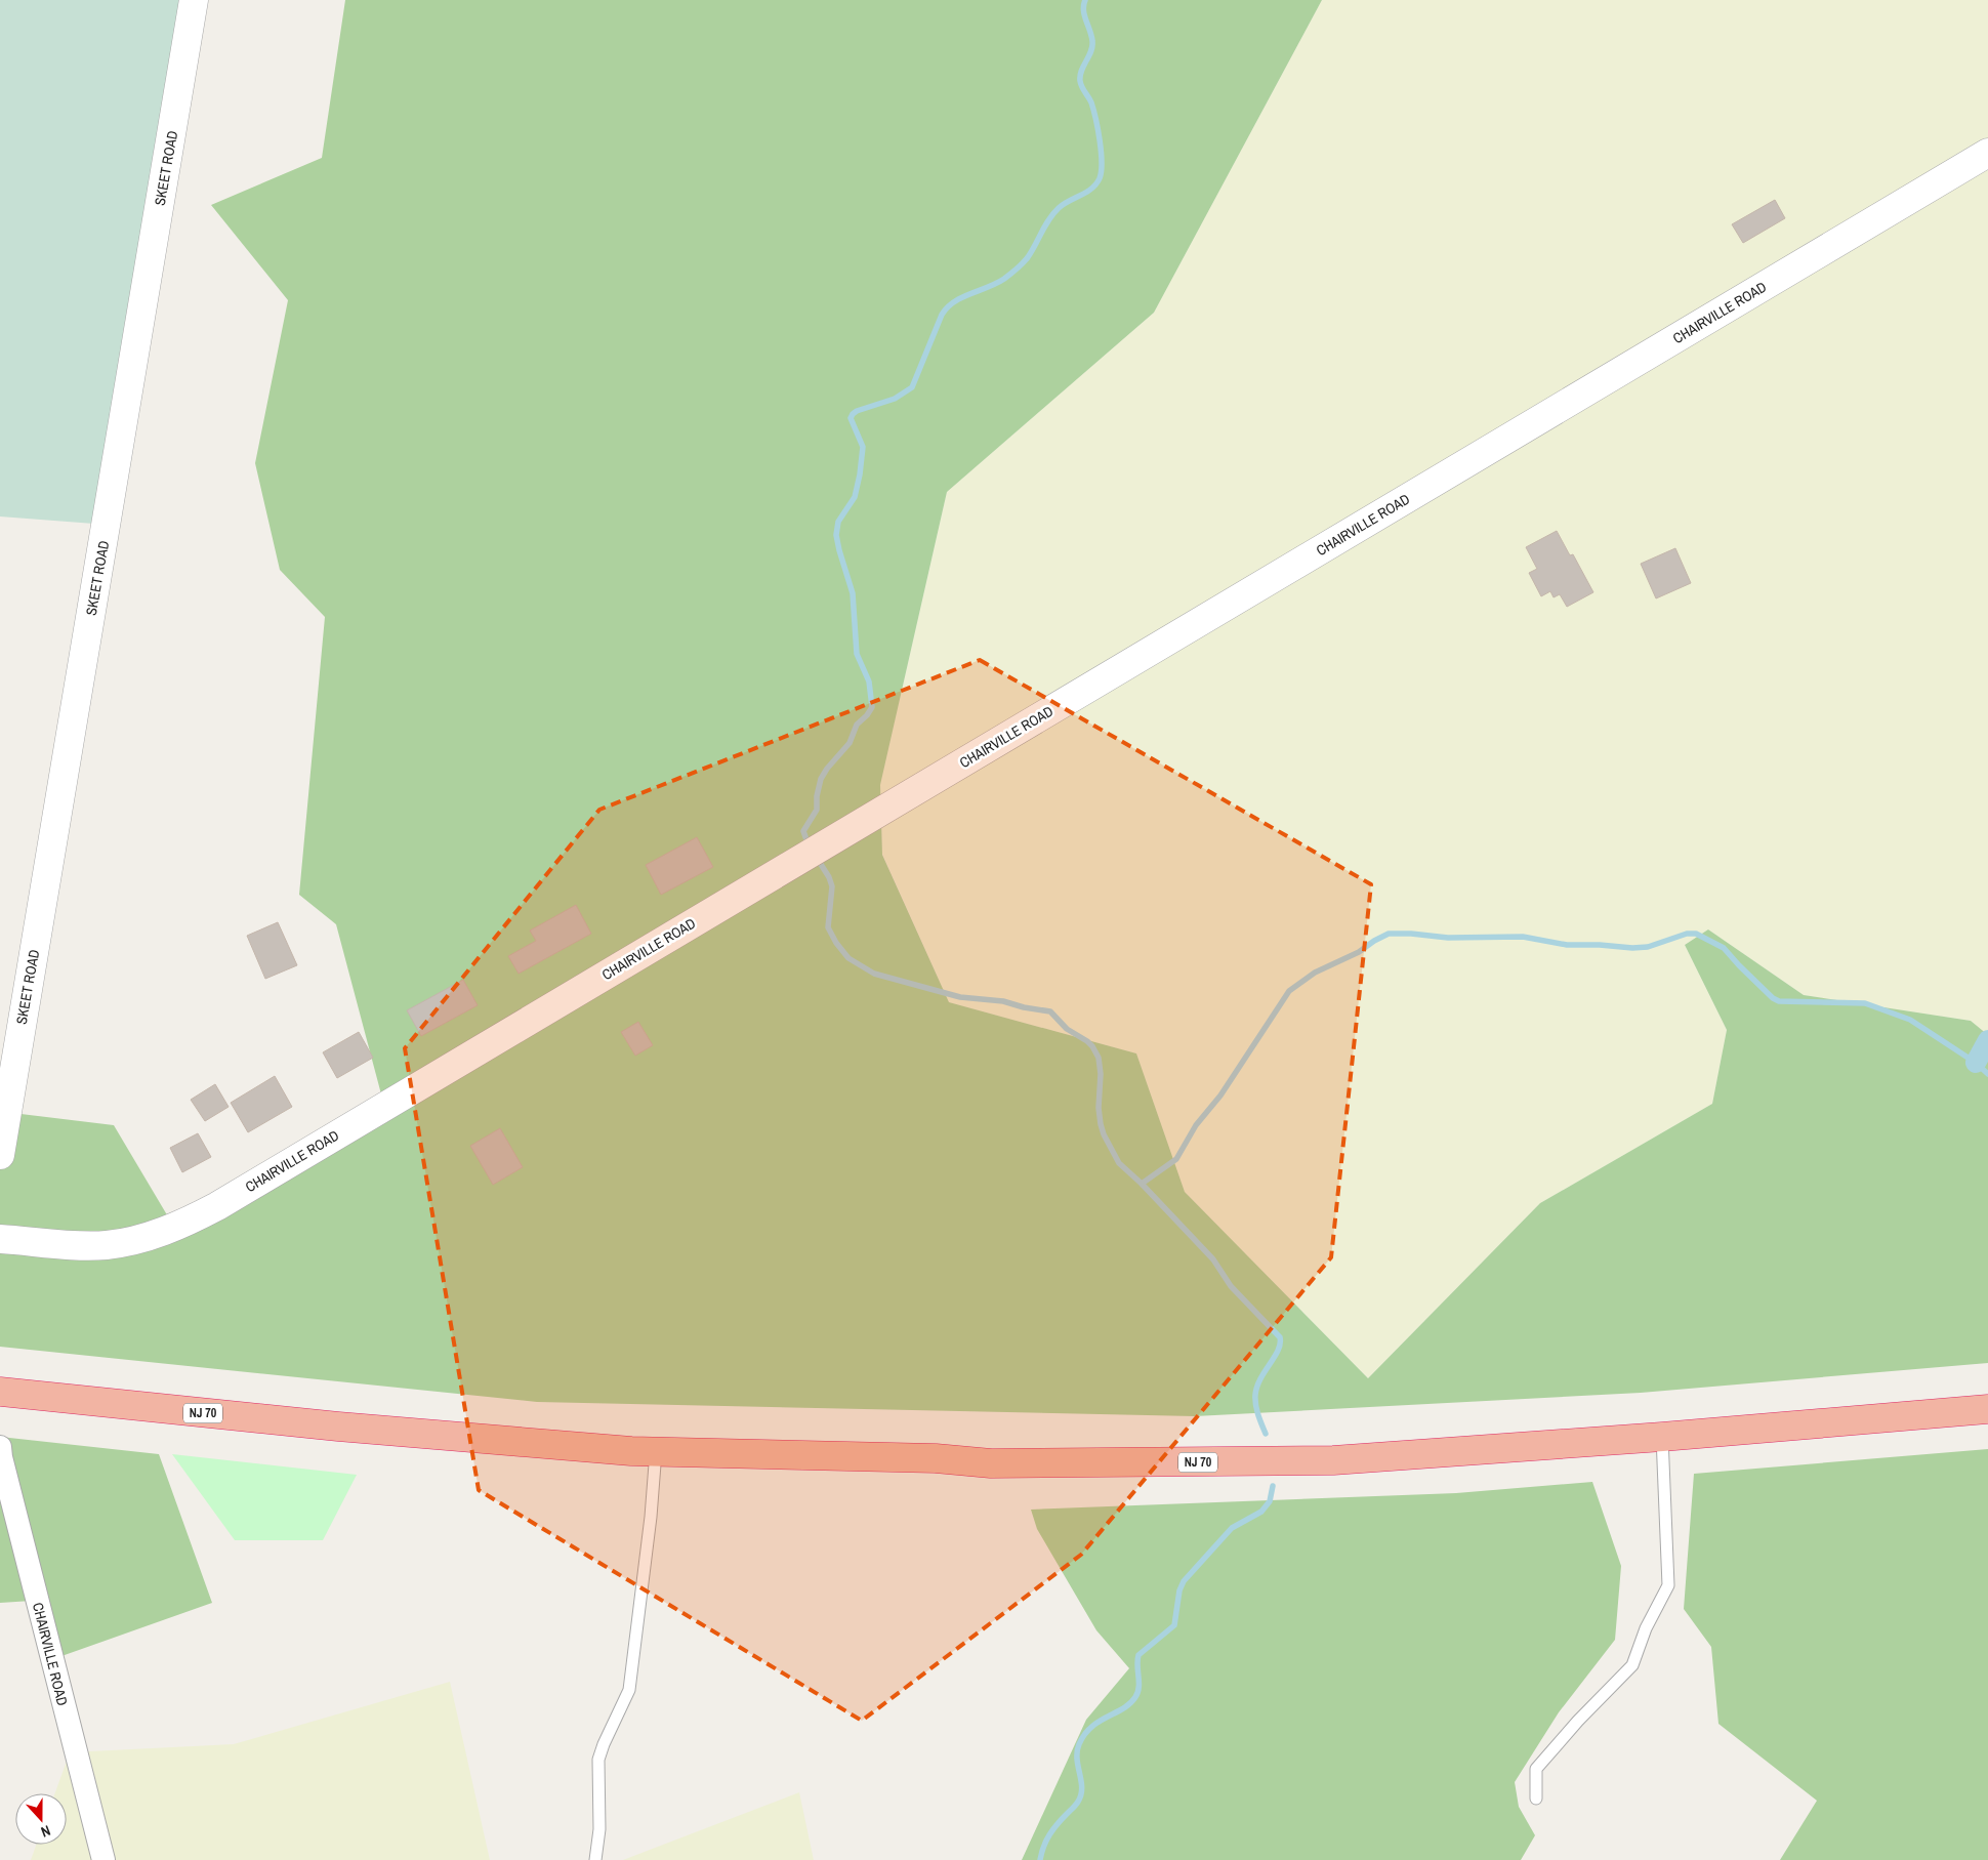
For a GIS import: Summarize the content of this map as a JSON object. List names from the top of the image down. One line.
{"streets":{"highway":["NJ 70"],"street":["SKEET ROAD","CHAIRVILLE ROAD"]},"north":"bottom"}
